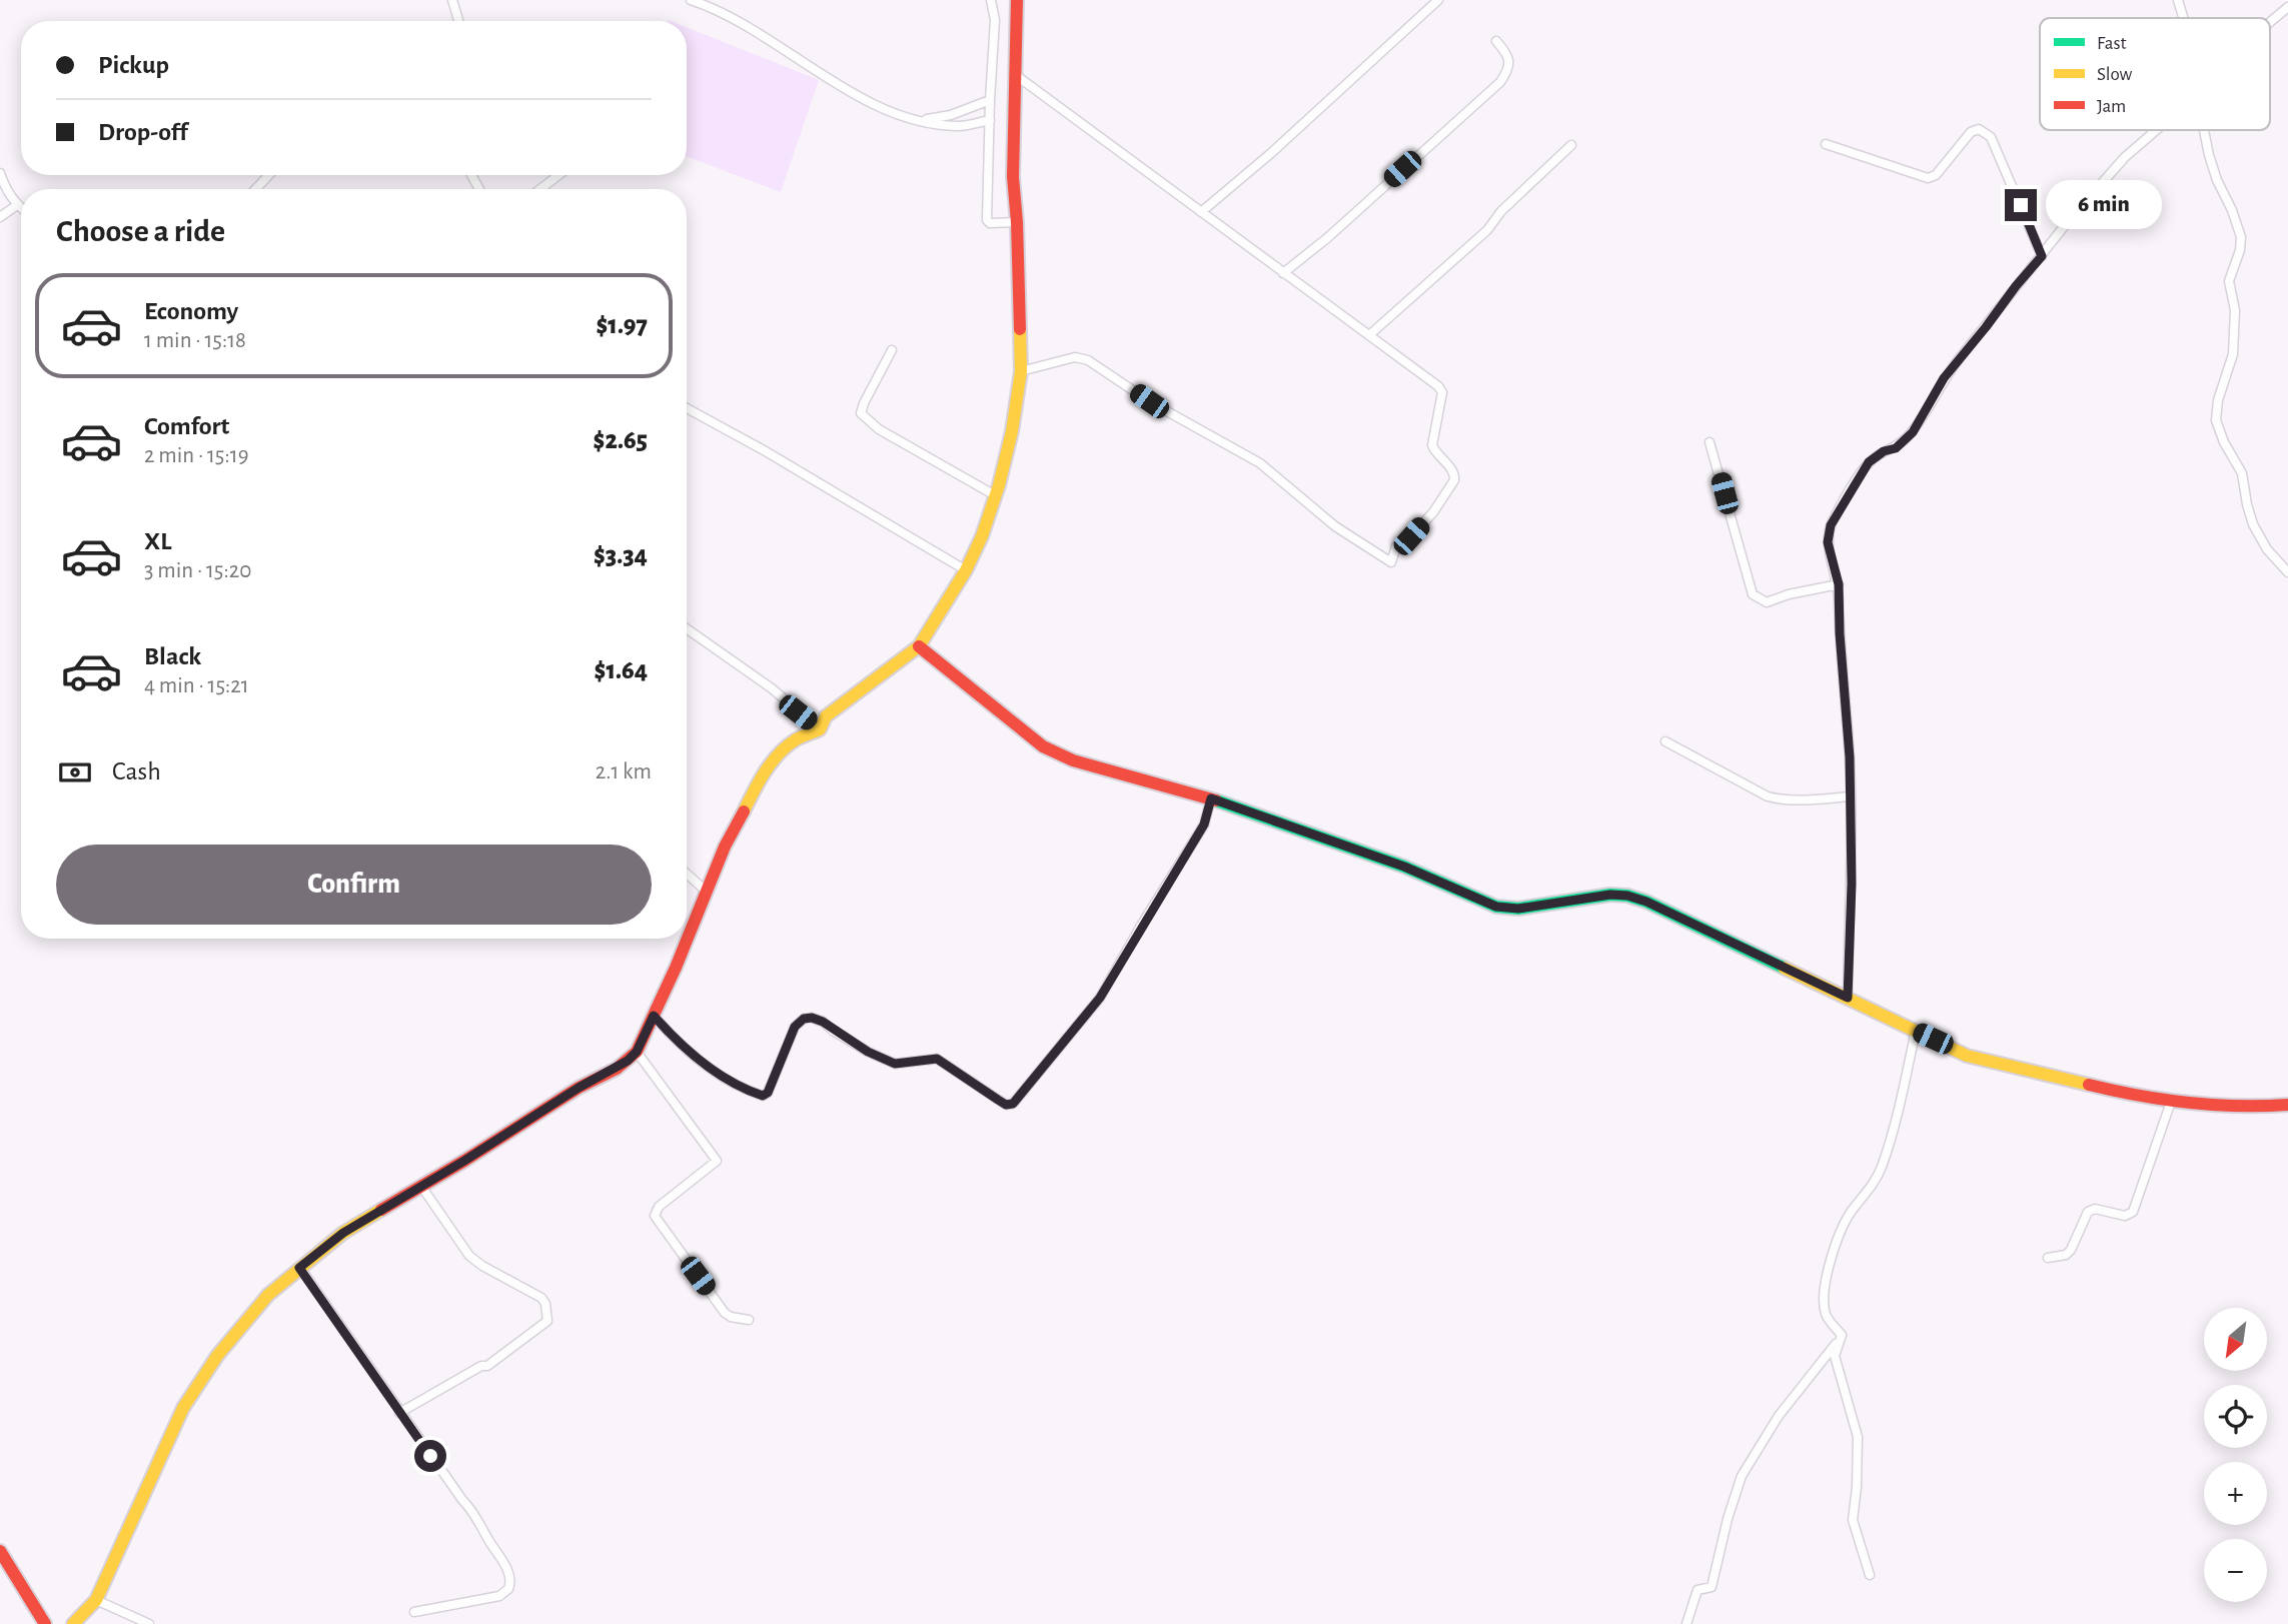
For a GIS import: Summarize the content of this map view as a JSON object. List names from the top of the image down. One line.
{"legend":["Fast","Slow","Jam"],"north":"bottom left","page":{"banner":["Pickup","Drop-off"],"bubble":"6 min","heading":"Choose a ride","list":[{"name":"Economy","note":"1 min · 15:18","value":"$1.97"},{"name":"Comfort","note":"2 min · 15:19","value":"$2.65"},{"name":"XL","note":"3 min · 15:20","value":"$3.34"},{"name":"Black","note":"4 min · 15:21","value":"$1.64"}],"pay":["Cash","2.1 km"],"buttons":"Confirm","map_buttons":["+","−"]}}
